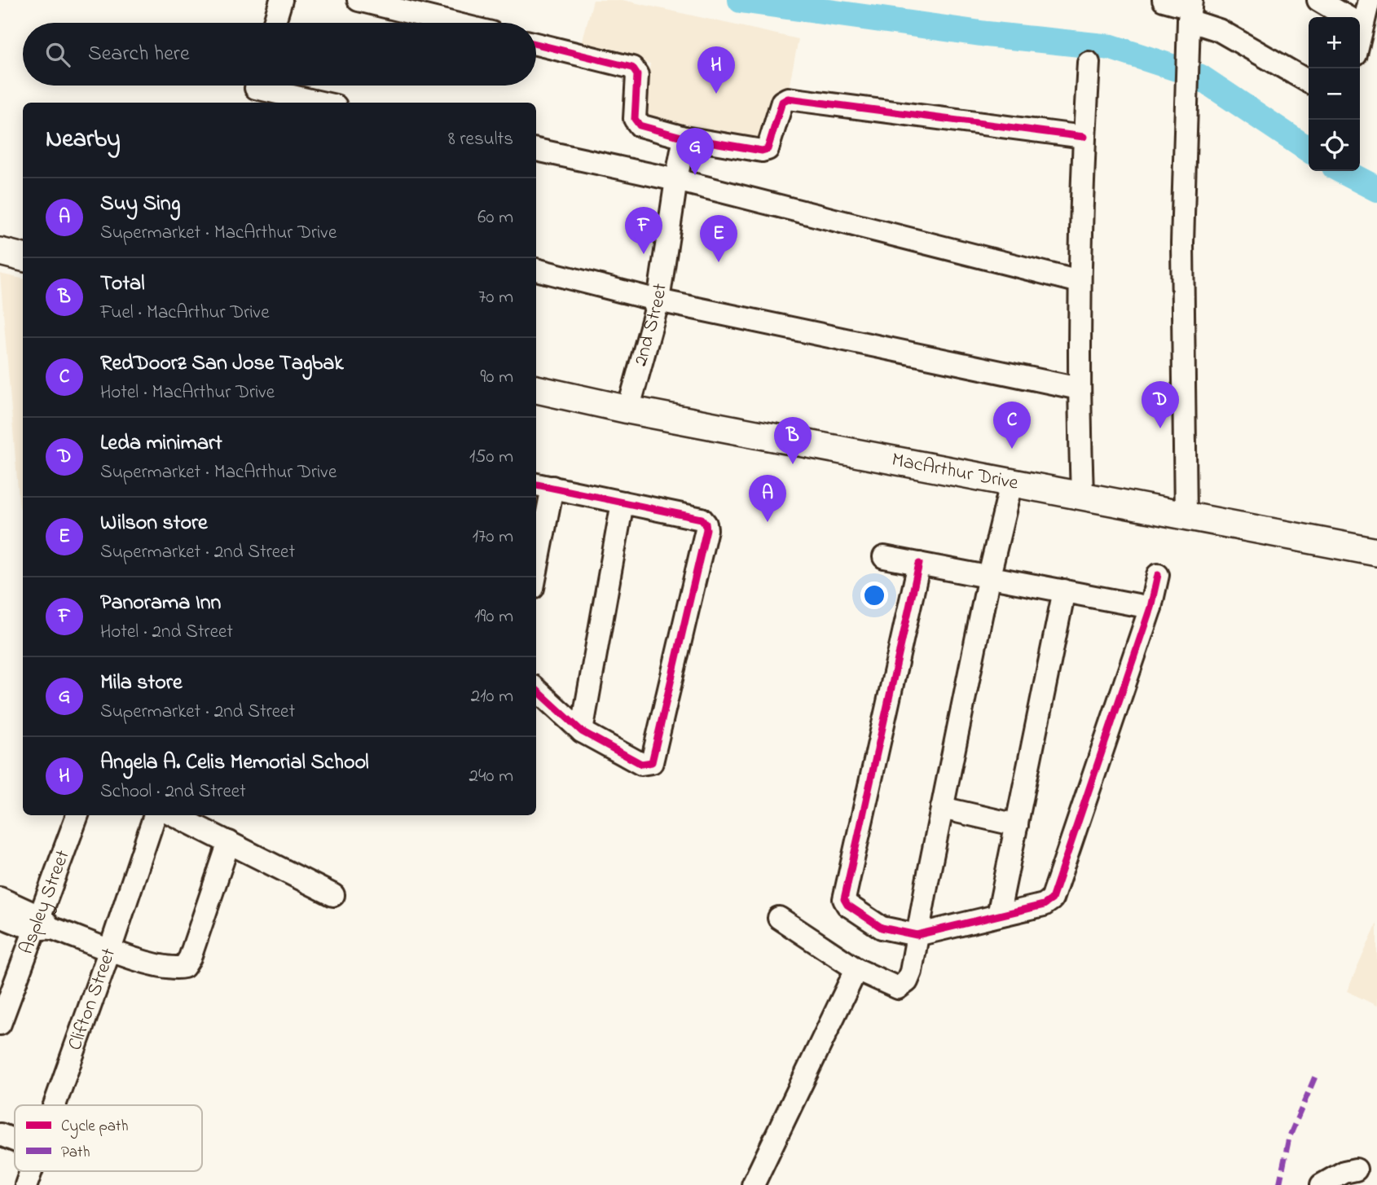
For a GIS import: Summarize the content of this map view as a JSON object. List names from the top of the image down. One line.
{"streets":{"main road":["MacArthur Drive"],"street":["2nd Street","Aspley Street","Clifton Street"]},"crossings":[["2nd Street","MacArthur Drive"]],"legend":["Cycle path","Path"],"page":{"map_buttons":["+","−"],"search":"Search here","pins":["H","G","F","E","D","C","B","A"],"heading":["Nearby","8 results"],"list":[{"mark":"A","name":"Suy Sing","note":"Supermarket · MacArthur Drive","value":"60 m"},{"mark":"B","name":"Total","note":"Fuel · MacArthur Drive","value":"70 m"},{"mark":"C","name":"RedDoorz San Jose Tagbak","note":"Hotel · MacArthur Drive","value":"90 m"},{"mark":"D","name":"Leda minimart","note":"Supermarket · MacArthur Drive","value":"150 m"},{"mark":"E","name":"Wilson store","note":"Supermarket · 2nd Street","value":"170 m"},{"mark":"F","name":"Panorama Inn","note":"Hotel · 2nd Street","value":"190 m"},{"mark":"G","name":"Mila store","note":"Supermarket · 2nd Street","value":"210 m"},{"mark":"H","name":"Angela A. Celis Memorial School","note":"School · 2nd Street","value":"240 m"}]}}
